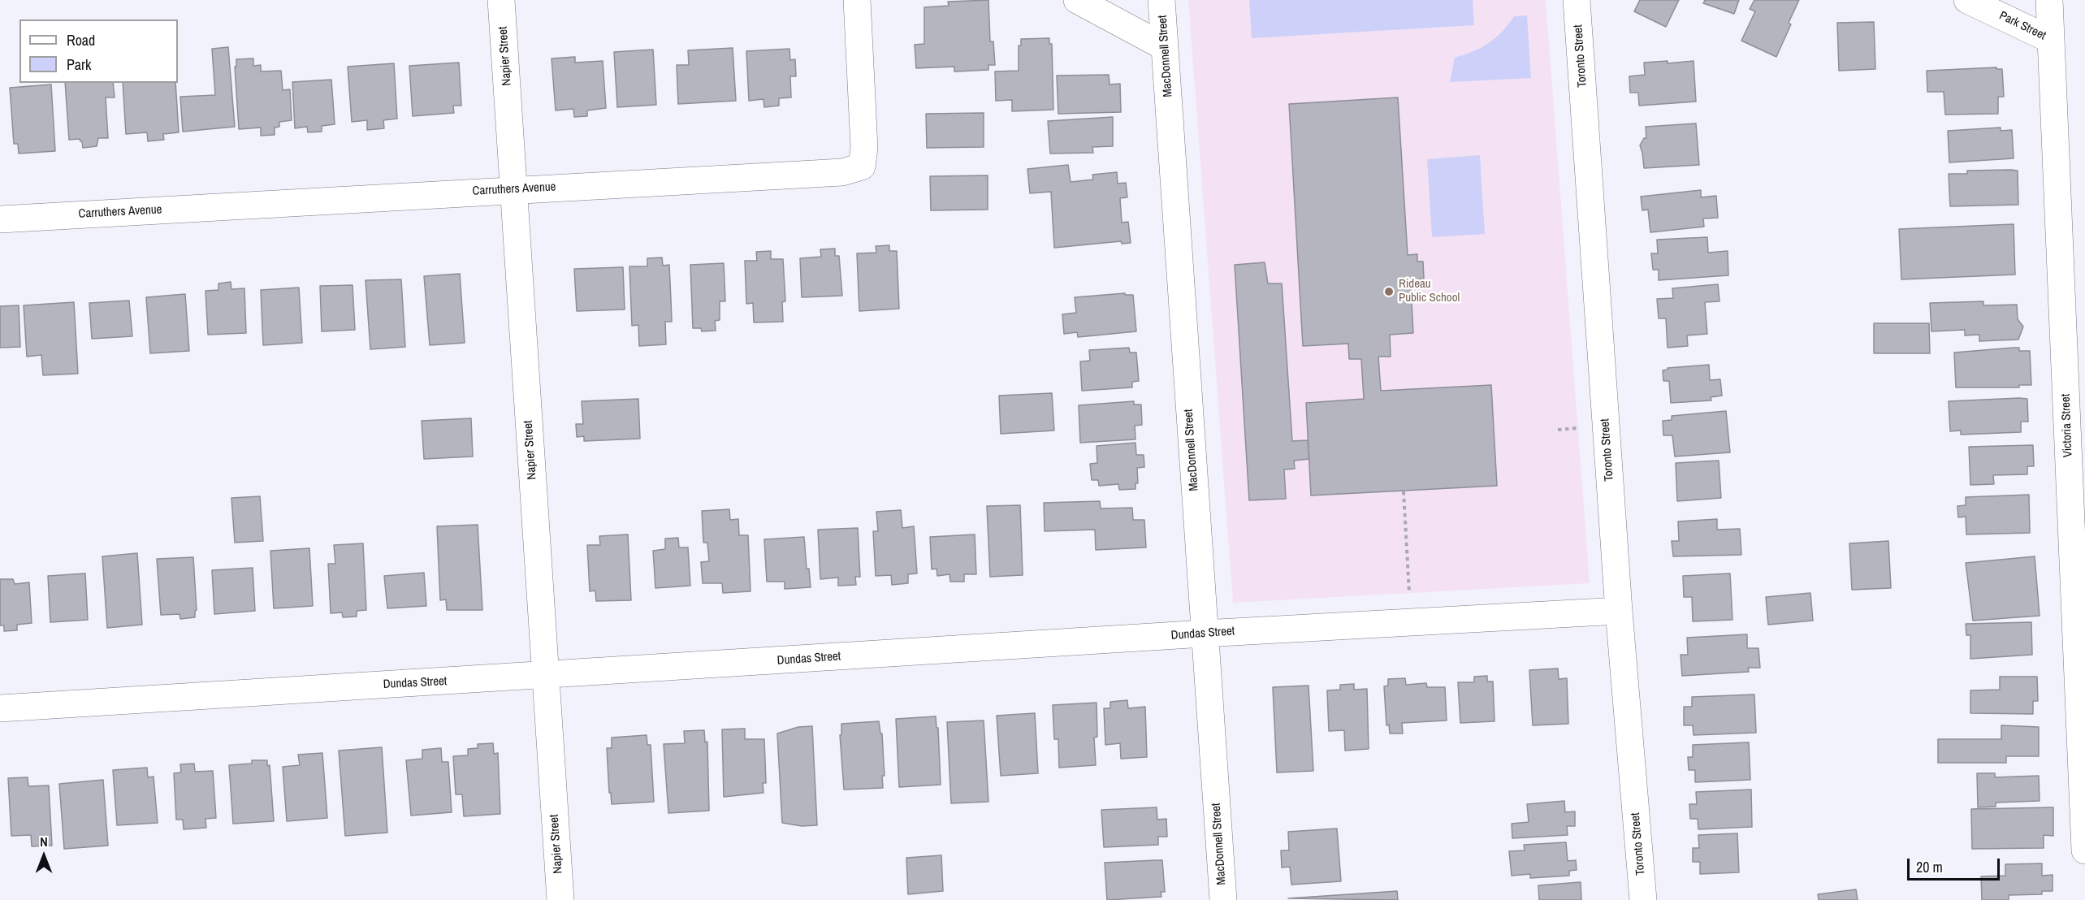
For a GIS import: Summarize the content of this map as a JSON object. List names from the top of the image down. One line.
{"streets":{"street":["Park Street","Napier Street","MacDonnell Street","Toronto Street","Carruthers Avenue","Victoria Street","Dundas Street"]},"crossings":[["Park Street","Victoria Street"],["Napier Street","Carruthers Avenue"],["Napier Street","Dundas Street"],["MacDonnell Street","Dundas Street"],["Toronto Street","Dundas Street"]],"places":["Rideau Public School"],"legend":["Road","Park"],"scale_bar":"20 m","north":"top"}
